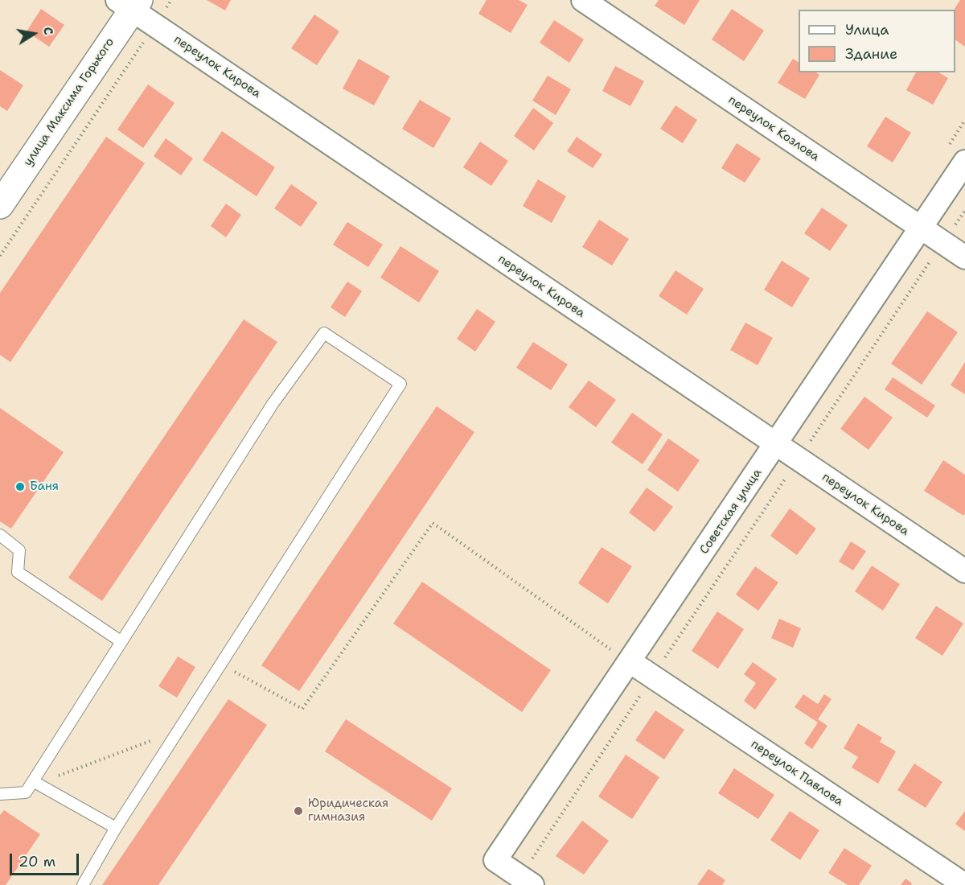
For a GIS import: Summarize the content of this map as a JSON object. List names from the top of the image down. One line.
{"streets":{"street":["переулок Кирова","улица Максима Горького","переулок Козлова","Советская улица","переулок Павлова"]},"crossings":[["переулок Кирова","улица Максима Горького"],["переулок Кирова","Советская улица"],["переулок Козлова","Советская улица"],["Советская улица","переулок Павлова"]],"places":["Баня","Юридическая гимназия"],"legend":["Улица","Здание"],"scale_bar":"20 m","north":"right"}
